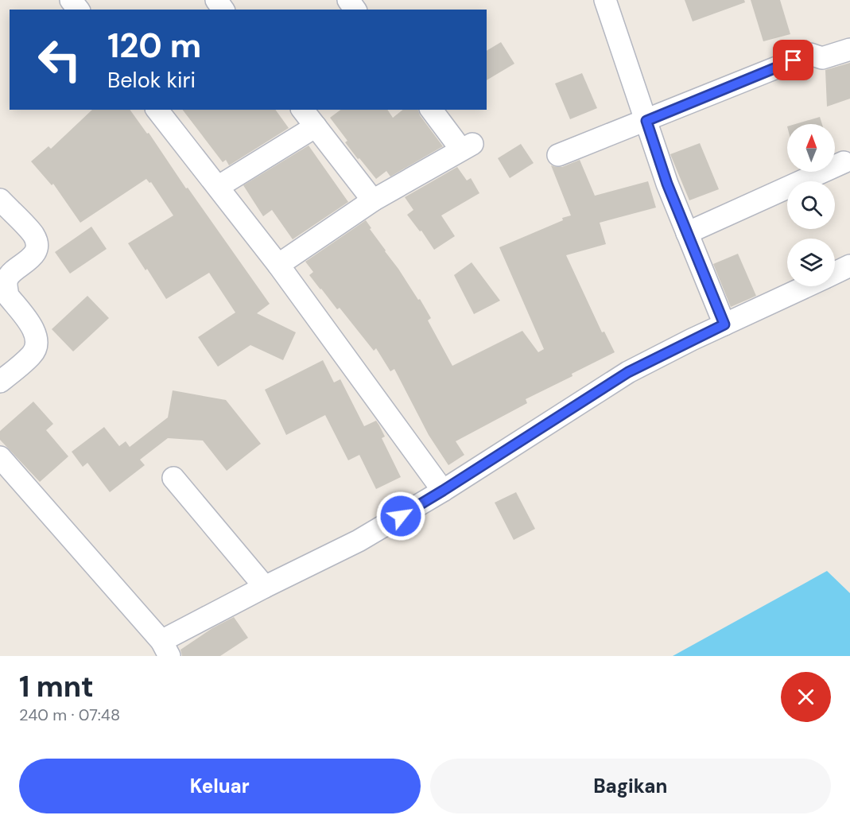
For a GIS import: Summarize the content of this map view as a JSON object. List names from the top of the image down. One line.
{"north":"top","page":{"turn":["120 m","Belok kiri"],"heading":["1 mnt","240 m · 07:48"],"buttons":["Keluar","Bagikan"]}}
